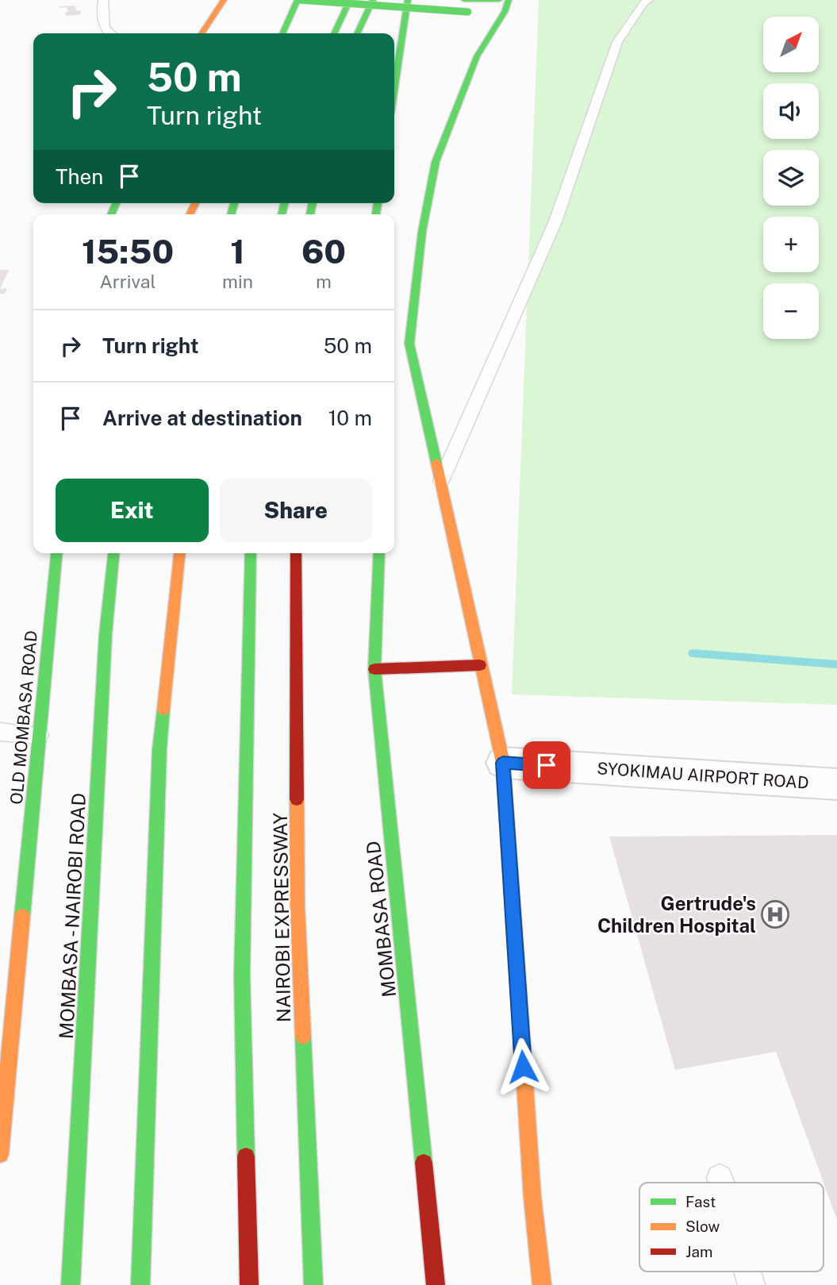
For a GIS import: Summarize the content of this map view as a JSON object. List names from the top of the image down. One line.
{"streets":{"main road":["OLD MOMBASA ROAD","MOMBASA - NAIROBI ROAD","NAIROBI EXPRESSWAY","MOMBASA ROAD"],"street":["SYOKIMAU AIRPORT ROAD"]},"places":{"hospital":["Gertrude's Children Hospital"]},"legend":["Fast","Slow","Jam"],"north":"top right","page":{"map_buttons":["+","−"],"turn":["50 m","Turn right"],"then":"Then","eta":["15:50","Arrival","1","min","60","m"],"list":[{"name":"Turn right","value":"50 m"},{"name":"Arrive at destination","value":"10 m"}],"buttons":["Exit","Share"]}}
